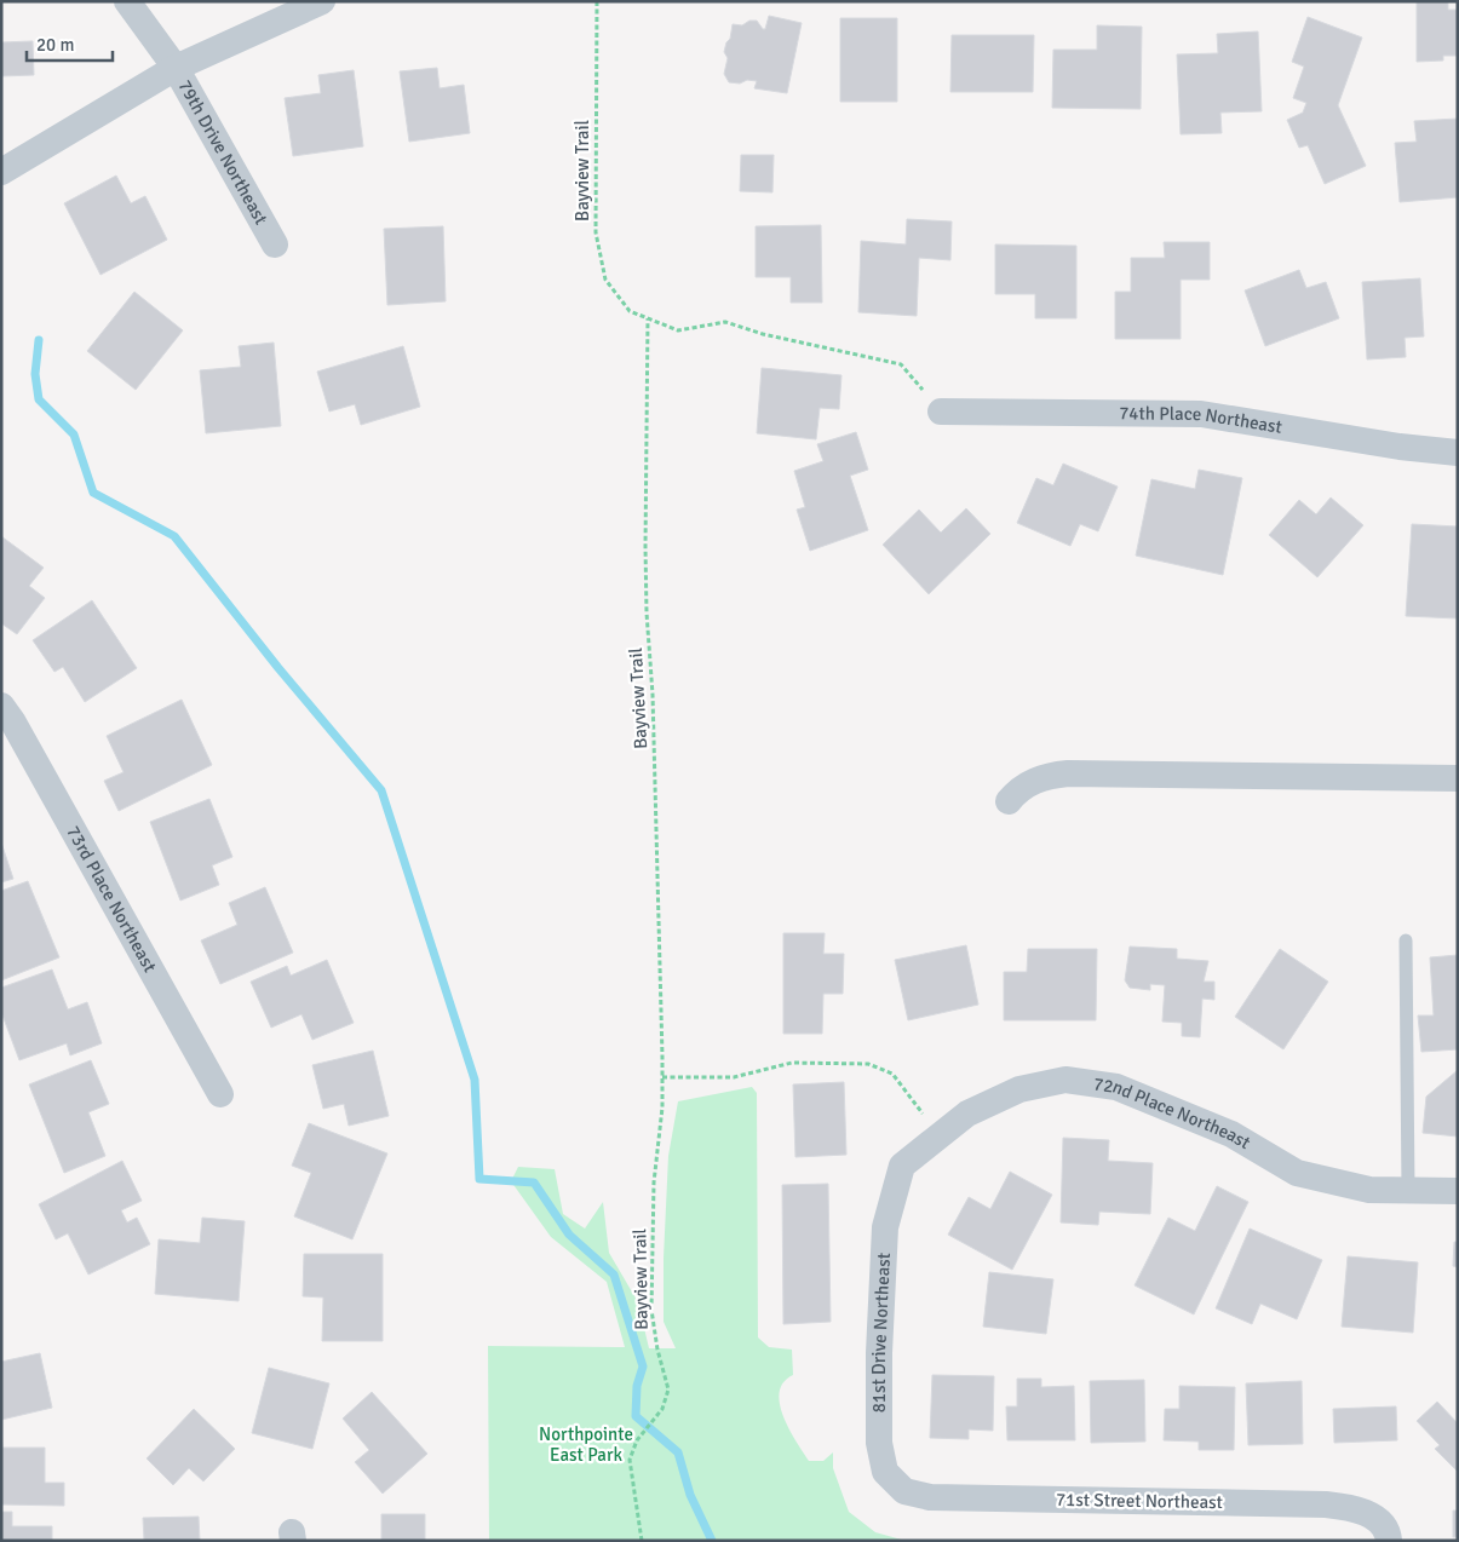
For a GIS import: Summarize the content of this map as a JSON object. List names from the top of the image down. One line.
{"streets":{"street":["79th Drive Northeast","74th Place Northeast","73rd Place Northeast","72nd Place Northeast","81st Drive Northeast","71st Street Northeast"],"path":["Bayview Trail"]},"crossings":[["Bayview Trail","74th Place Northeast"],["72nd Place Northeast","81st Drive Northeast"],["81st Drive Northeast","71st Street Northeast"]],"parks":["Northpointe East Park"],"scale_bar":"20 m"}
